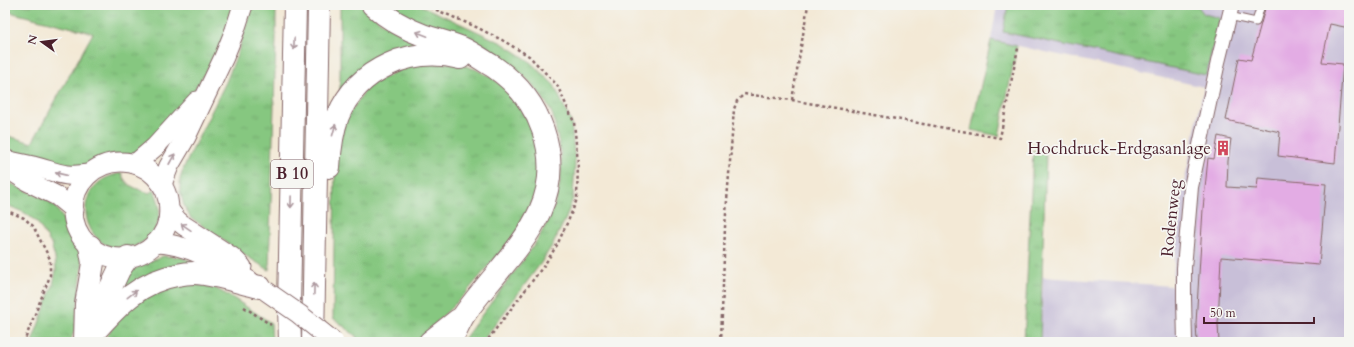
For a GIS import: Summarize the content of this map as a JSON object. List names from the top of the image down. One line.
{"streets":{"highway":["B 10"],"street":["Rodenweg"]},"places":{"building":["Hochdruck-Erdgasanlage"]},"scale_bar":"50 m","north":"left"}
